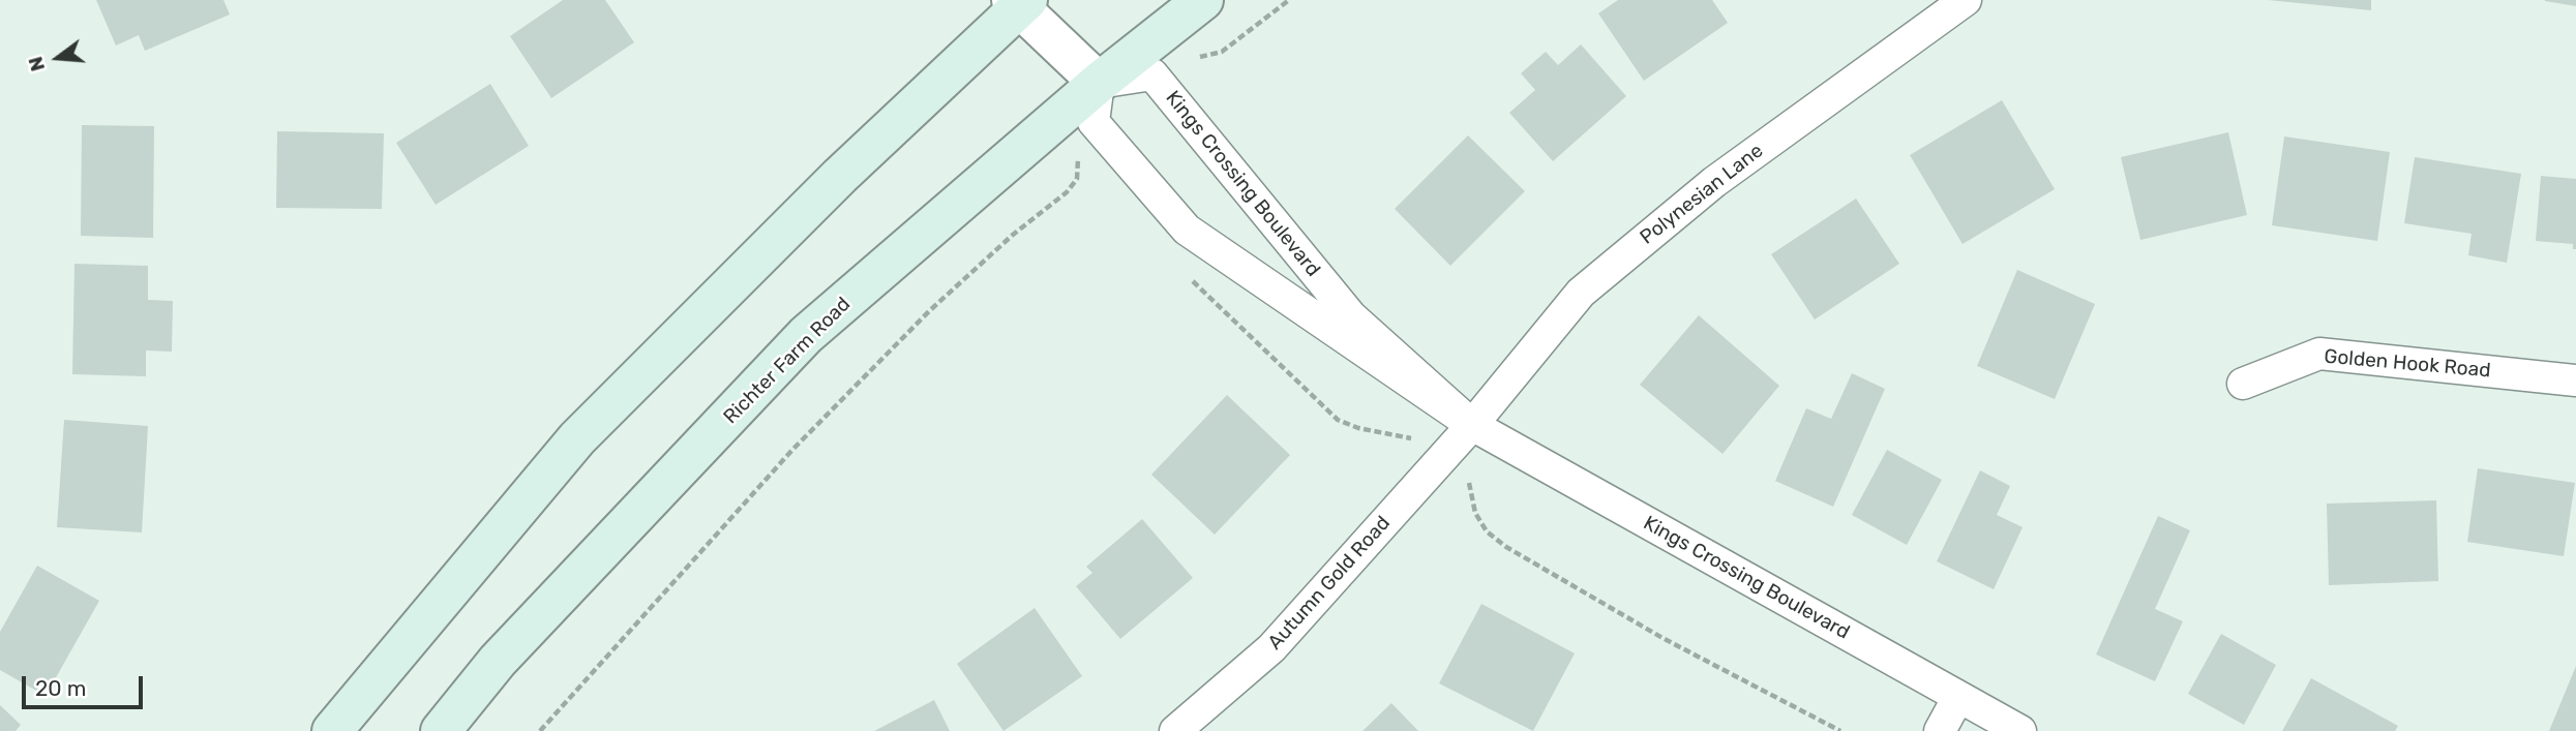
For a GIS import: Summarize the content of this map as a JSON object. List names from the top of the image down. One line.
{"streets":{"main road":["Richter Farm Road"],"street":["Kings Crossing Boulevard","Polynesian Lane","Golden Hook Road","Autumn Gold Road"]},"crossings":[["Kings Crossing Boulevard","Polynesian Lane"],["Kings Crossing Boulevard","Richter Farm Road"],["Kings Crossing Boulevard","Autumn Gold Road"],["Polynesian Lane","Autumn Gold Road"]],"scale_bar":"20 m","north":"left"}
